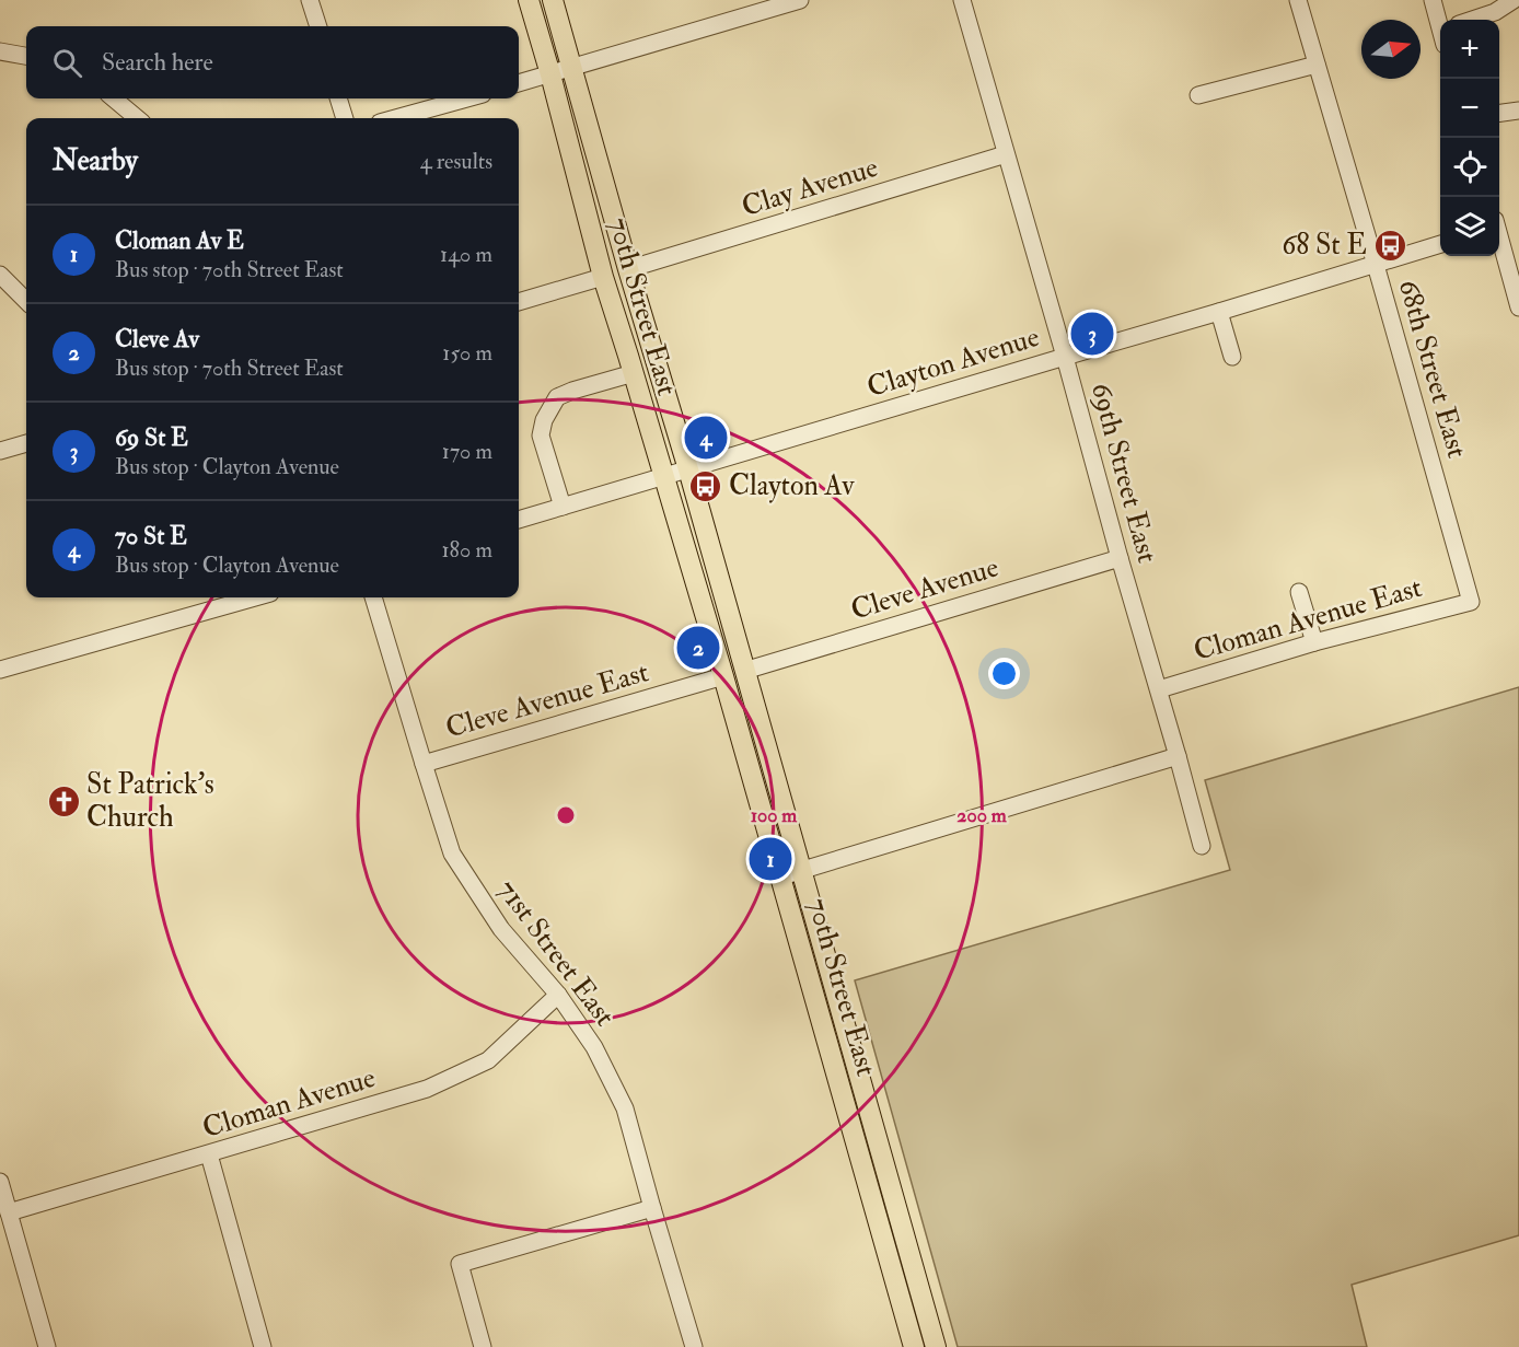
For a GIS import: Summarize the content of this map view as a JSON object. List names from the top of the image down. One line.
{"streets":{"main road":["70th Street East"],"street":["Clay Avenue","Clayton Avenue","68th Street East","69th Street East","Cleve Avenue","Cloman Avenue East","Cleve Avenue East","71st Street East","Cloman Avenue"]},"crossings":[["Clay Avenue","70th Street East"],["Clay Avenue","69th Street East"],["70th Street East","Clayton Avenue"],["70th Street East","Cleve Avenue"],["70th Street East","Cleve Avenue East"],["Clayton Avenue","68th Street East"],["Clayton Avenue","69th Street East"],["68th Street East","Cloman Avenue East"],["69th Street East","Cleve Avenue"],["69th Street East","Cloman Avenue East"],["Cleve Avenue East","71st Street East"],["71st Street East","Cloman Avenue"]],"places":{"bus stop":["68 St E","Clayton Av"],"church":["St Patrick's Church"]},"north":"right","page":{"map_buttons":["+","−"],"search":"Search here","heading":["Nearby","4 results"],"list":[{"mark":"1","name":"Cloman Av E","note":"Bus stop · 70th Street East","value":"140 m"},{"mark":"2","name":"Cleve Av","note":"Bus stop · 70th Street East","value":"150 m"},{"mark":"3","name":"69 St E","note":"Bus stop · Clayton Avenue","value":"170 m"},{"mark":"4","name":"70 St E","note":"Bus stop · Clayton Avenue","value":"180 m"}],"pins":["3","4","2","1"]},"rings":["100 m","200 m"]}
